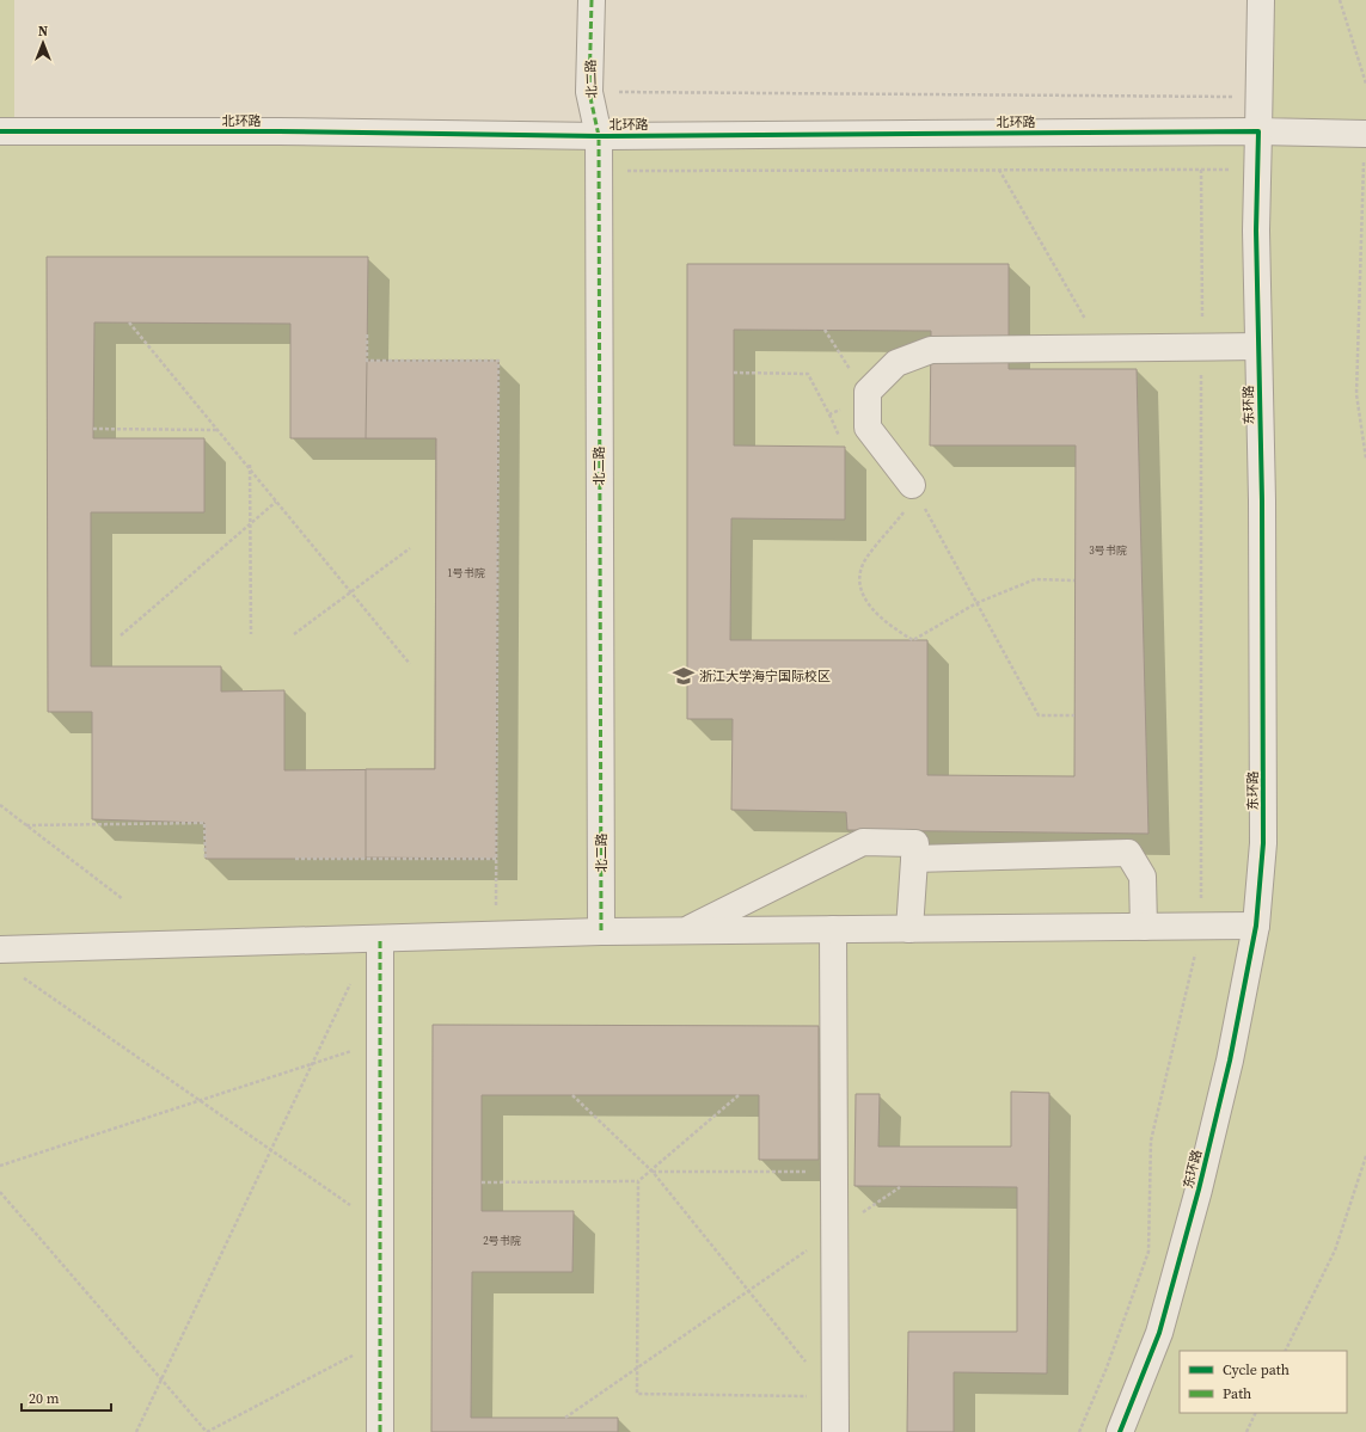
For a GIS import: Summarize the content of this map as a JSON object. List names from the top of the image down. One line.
{"streets":{"street":["北二路","北环路","东环路"]},"crossings":[["北二路","北环路"],["北环路","东环路"]],"places":{"school or university":["浙江大学海宁国际校区"]},"house_numbers":["3号书院","1号书院","2号书院"],"legend":["Cycle path","Path"],"scale_bar":"20 m","north":"top"}
